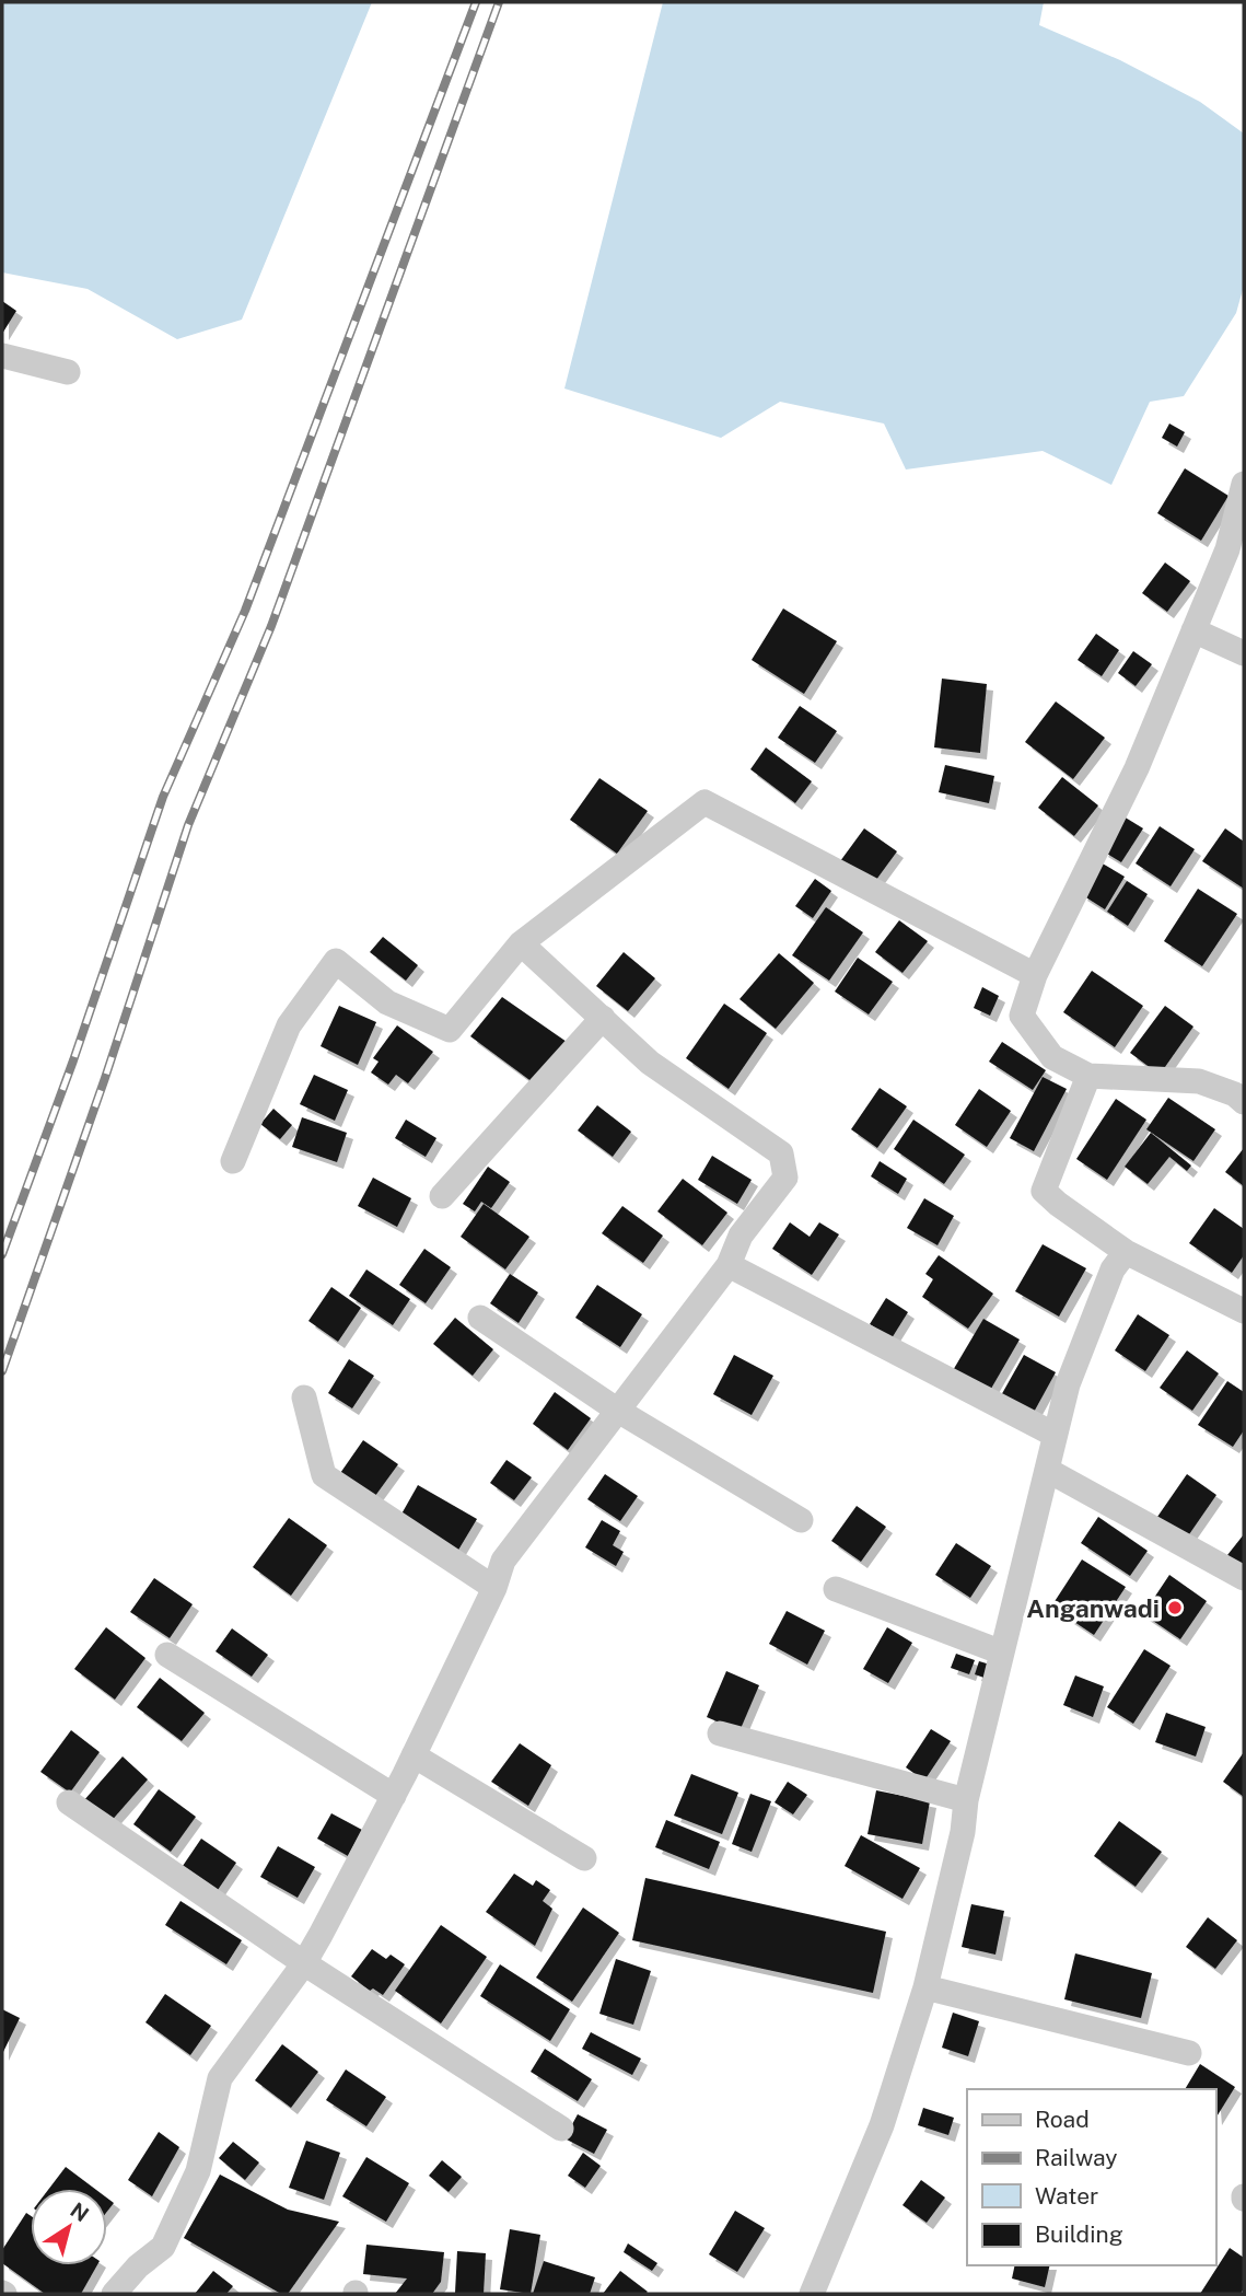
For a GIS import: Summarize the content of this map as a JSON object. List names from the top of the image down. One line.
{"places":["Anganwadi"],"legend":["Road","Railway","Water","Building"],"north":"top right"}
